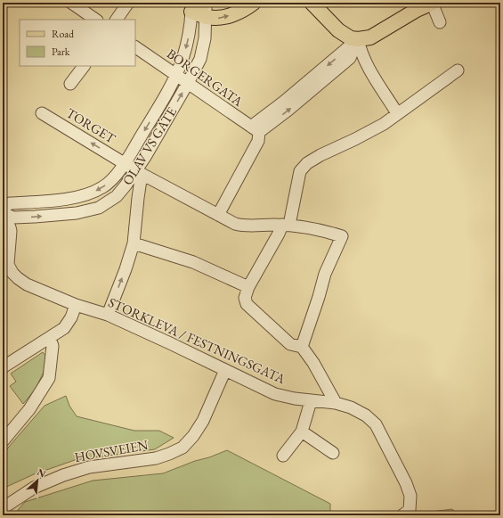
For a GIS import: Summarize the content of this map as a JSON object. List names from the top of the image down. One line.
{"streets":{"street":["BORGERGATA","TORGET","OLAV VS GATE","STORKLEVA / FESTNINGSGATA","HOVSVEIEN"]},"crossings":[["BORGERGATA","OLAV VS GATE"],["TORGET","OLAV VS GATE"],["STORKLEVA / FESTNINGSGATA","HOVSVEIEN"]],"legend":["Road","Park"],"north":"top right"}
